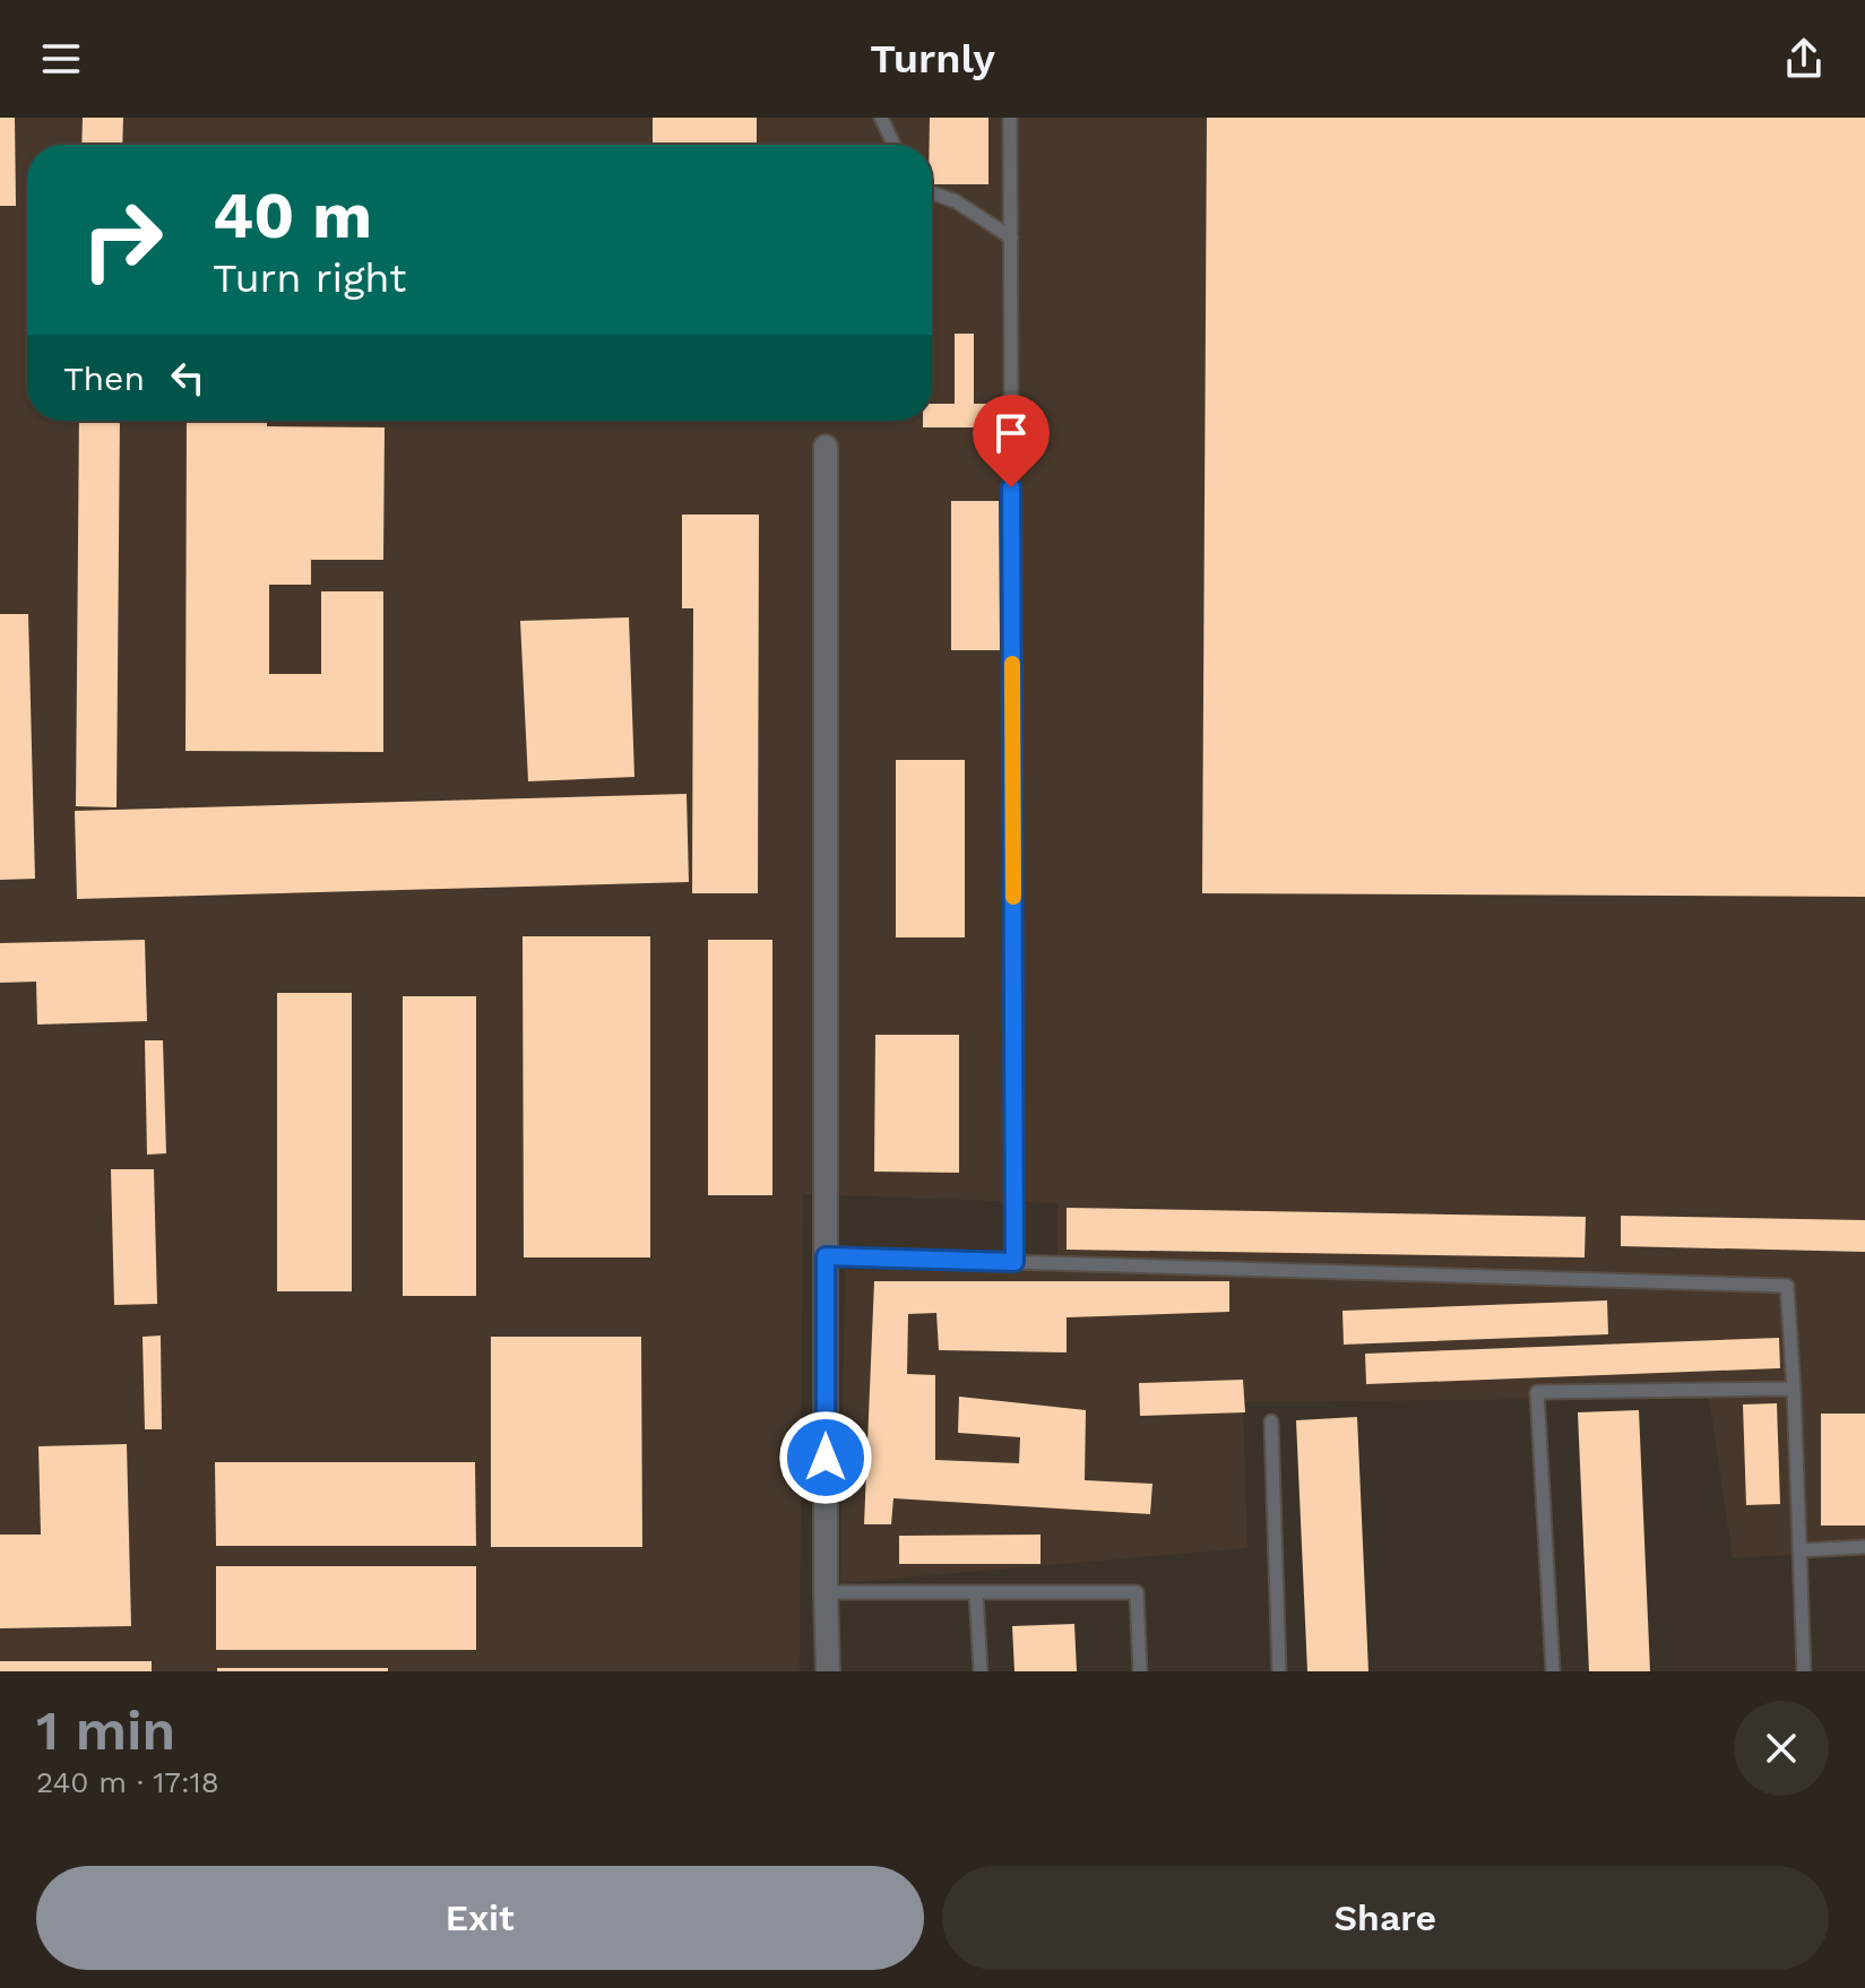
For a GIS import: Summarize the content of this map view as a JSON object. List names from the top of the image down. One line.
{"page":{"header":"Turnly","turn":["40 m","Turn right"],"then":"Then","heading":["1 min","240 m · 17:18"],"buttons":["Exit","Share"]}}
